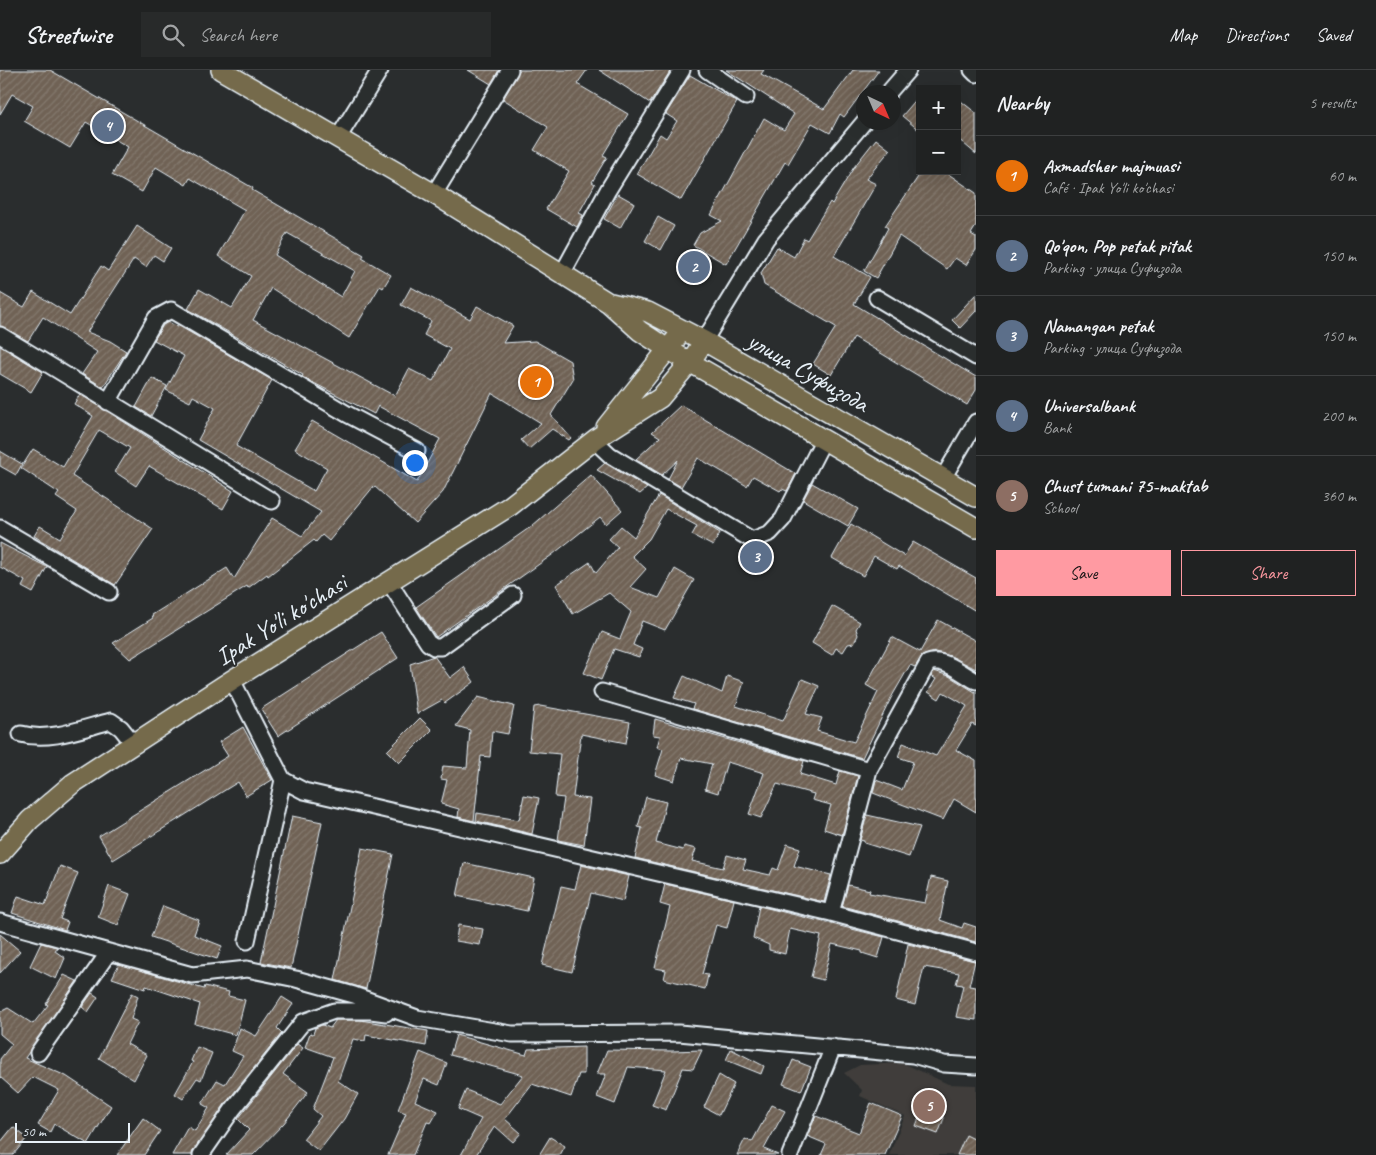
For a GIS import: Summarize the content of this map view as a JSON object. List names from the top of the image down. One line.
{"streets":{"main road":["улица Суфизода","Ipak Yo'li ko'chasi"]},"crossings":[["улица Суфизода","Ipak Yo'li ko'chasi"]],"scale_bar":"50 m","north":"bottom right","page":{"header":"Streetwise","search":"Search here","nav":["Map","Directions","Saved"],"heading":["Nearby","5 results"],"map_buttons":["+","−"],"pins":["4","2","1","3","5"],"list":[{"mark":"1","name":"Axmadsher majmuasi","note":"Café · Ipak Yo'li ko'chasi","value":"60 m"},{"mark":"2","name":"Qo'qon, Pop petak pitak","note":"Parking · улица Суфизода","value":"150 m"},{"mark":"3","name":"Namangan petak","note":"Parking · улица Суфизода","value":"150 m"},{"mark":"4","name":"Universalbank","note":"Bank","value":"200 m"},{"mark":"5","name":"Chust tumani 75-maktab","note":"School","value":"360 m"}],"buttons":["Save","Share"],"scale":"50 m"}}
